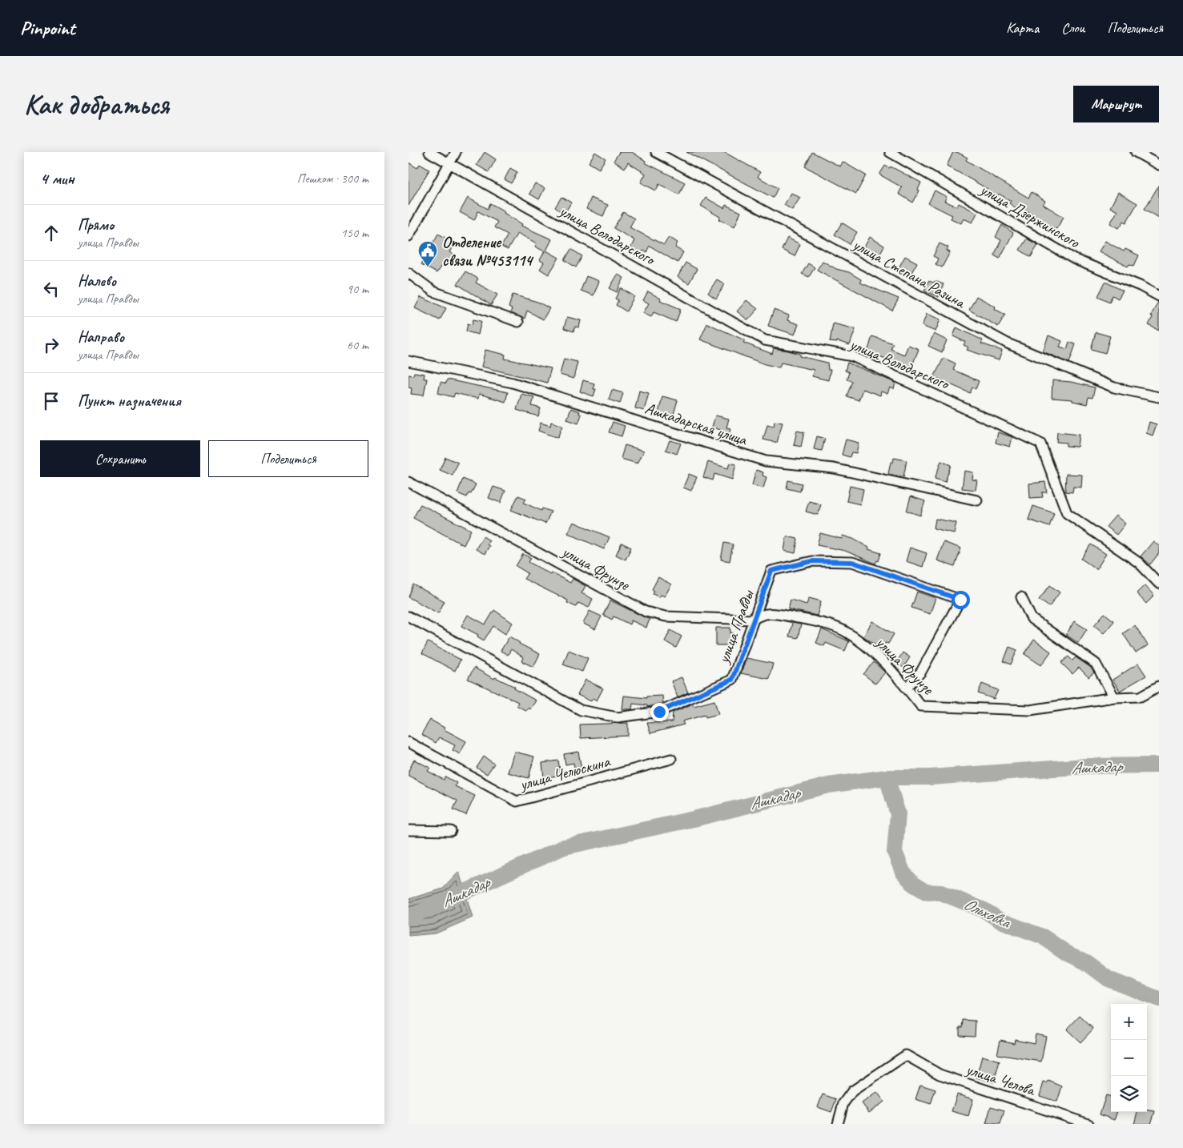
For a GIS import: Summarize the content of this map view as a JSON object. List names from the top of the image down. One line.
{"streets":{"street":["улица Дзержинского","улица Володарского","улица Степана Разина","Ашкадарская улица","улица Фрунзе","улица Правды","улица Челюскина","улица Челова"]},"crossings":[["улица Фрунзе","улица Правды"]],"water":["Ашкадар","Ольховка"],"places":{"public building":["Отделение связи №453114"]},"page":{"header":"Pinpoint","nav":["Карта","Слои","Поделиться"],"buttons":["Маршрут",["Сохранить","Поделиться"]],"title":"Как добраться","heading":["4 мин","Пешком · 300 m"],"list":[["Прямо","улица Правды","150 m"],["Налево","улица Правды","90 m"],["Направо","улица Правды","60 m"],"Пункт назначения"],"map_buttons":["+","−"]}}
